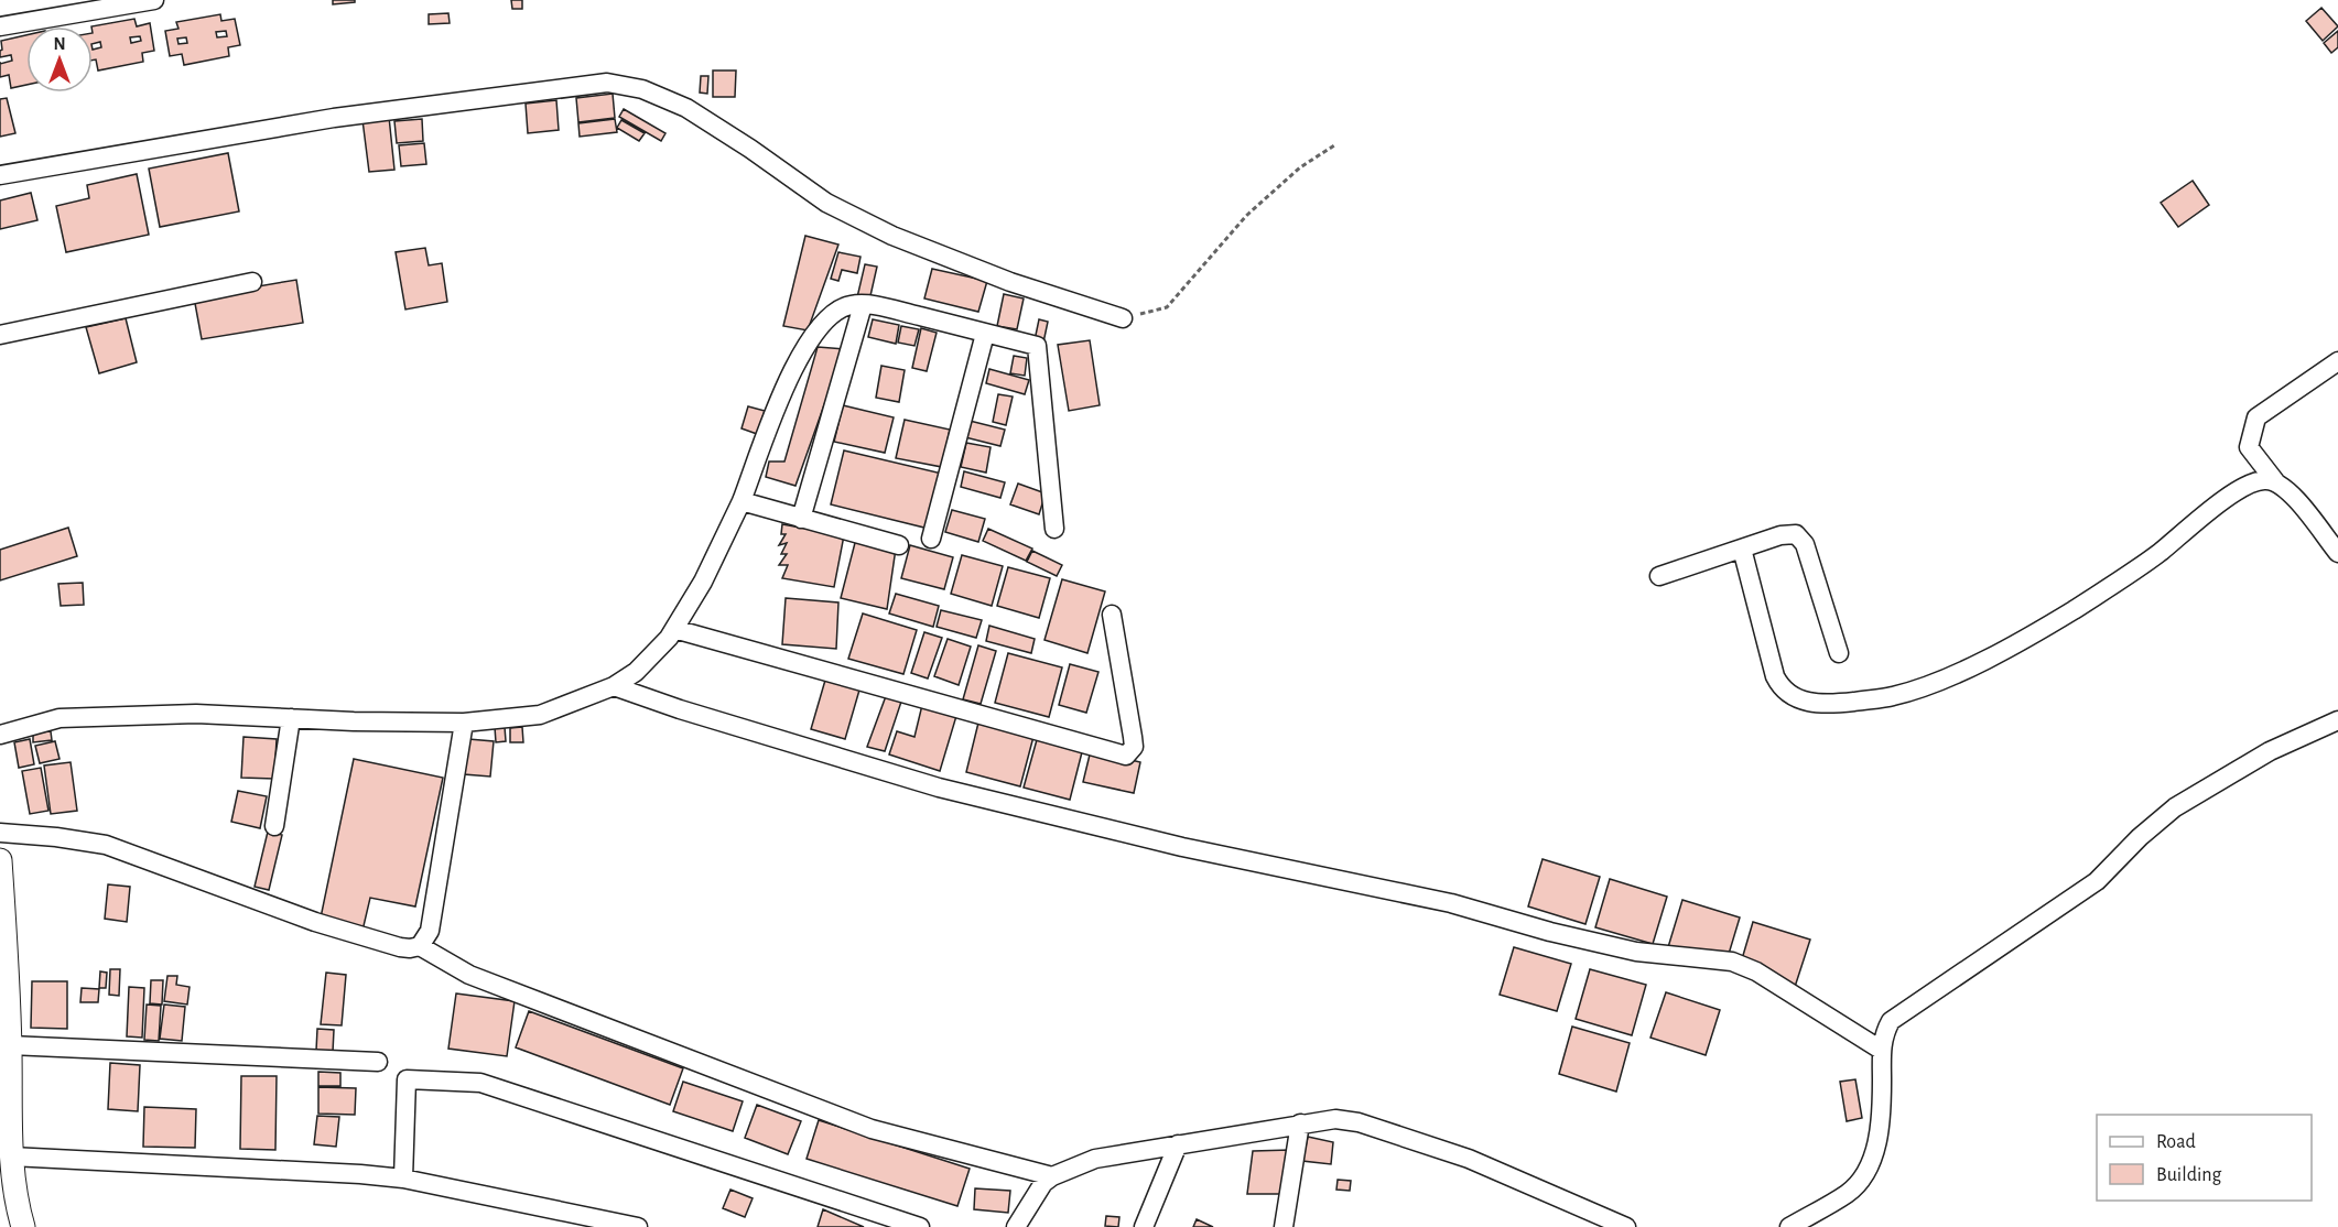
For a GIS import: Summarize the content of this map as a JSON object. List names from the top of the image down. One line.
{"legend":["Road","Building"],"north":"top"}
